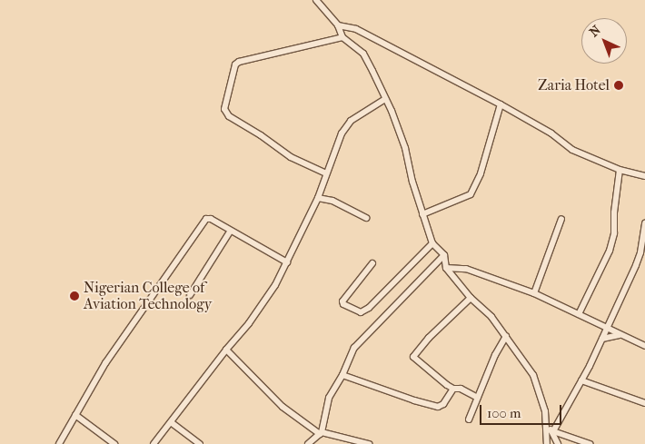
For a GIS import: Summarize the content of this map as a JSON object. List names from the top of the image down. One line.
{"places":["Zaria Hotel","Nigerian College of Aviation Technology"],"scale_bar":"100 m","north":"top left"}
